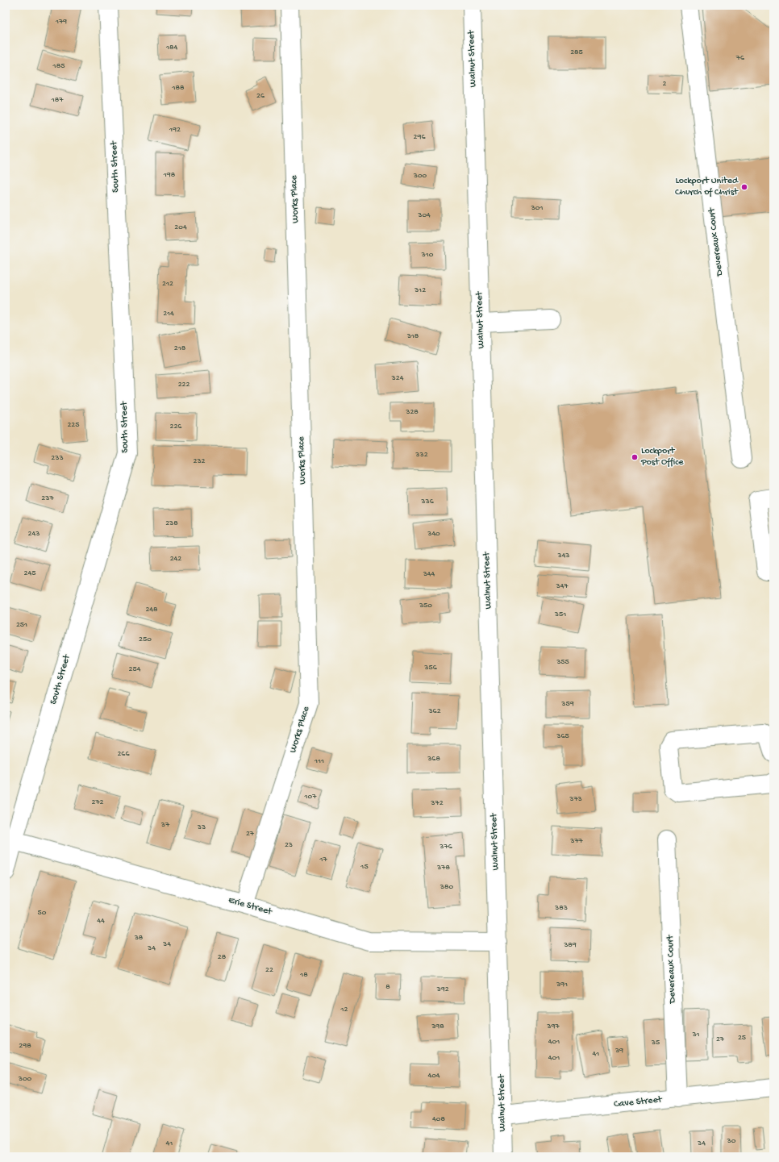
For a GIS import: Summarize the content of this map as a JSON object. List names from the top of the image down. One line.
{"streets":{"street":["Walnut Street","South Street","Works Place","Devereaux Court","Erie Street","Cave Street"]},"crossings":[["Walnut Street","Erie Street"],["Walnut Street","Cave Street"],["South Street","Erie Street"],["Works Place","Erie Street"],["Devereaux Court","Cave Street"]],"places":["Lockport United Church of Christ","Lockport Post Office"],"house_numbers":["179","184","285","76","185","2","188","26","187","192","296","198","300","301","304","204","310","212","312","214","318","218","324","222","328","225","226","332","233","232","237","336","238","243","340","343","242","245","344","347","350","248","351","251","250","355","356","254","359","362","365","266","368","111","107","373","272","372","37","33","27","377","23","376","17","15","378","380","383","50","44","38","34","389","34","28","22","18","391","8","392","12","398","397","31","25","27","401","35","298","39","41","401","404","300","408","30","41","34"]}
